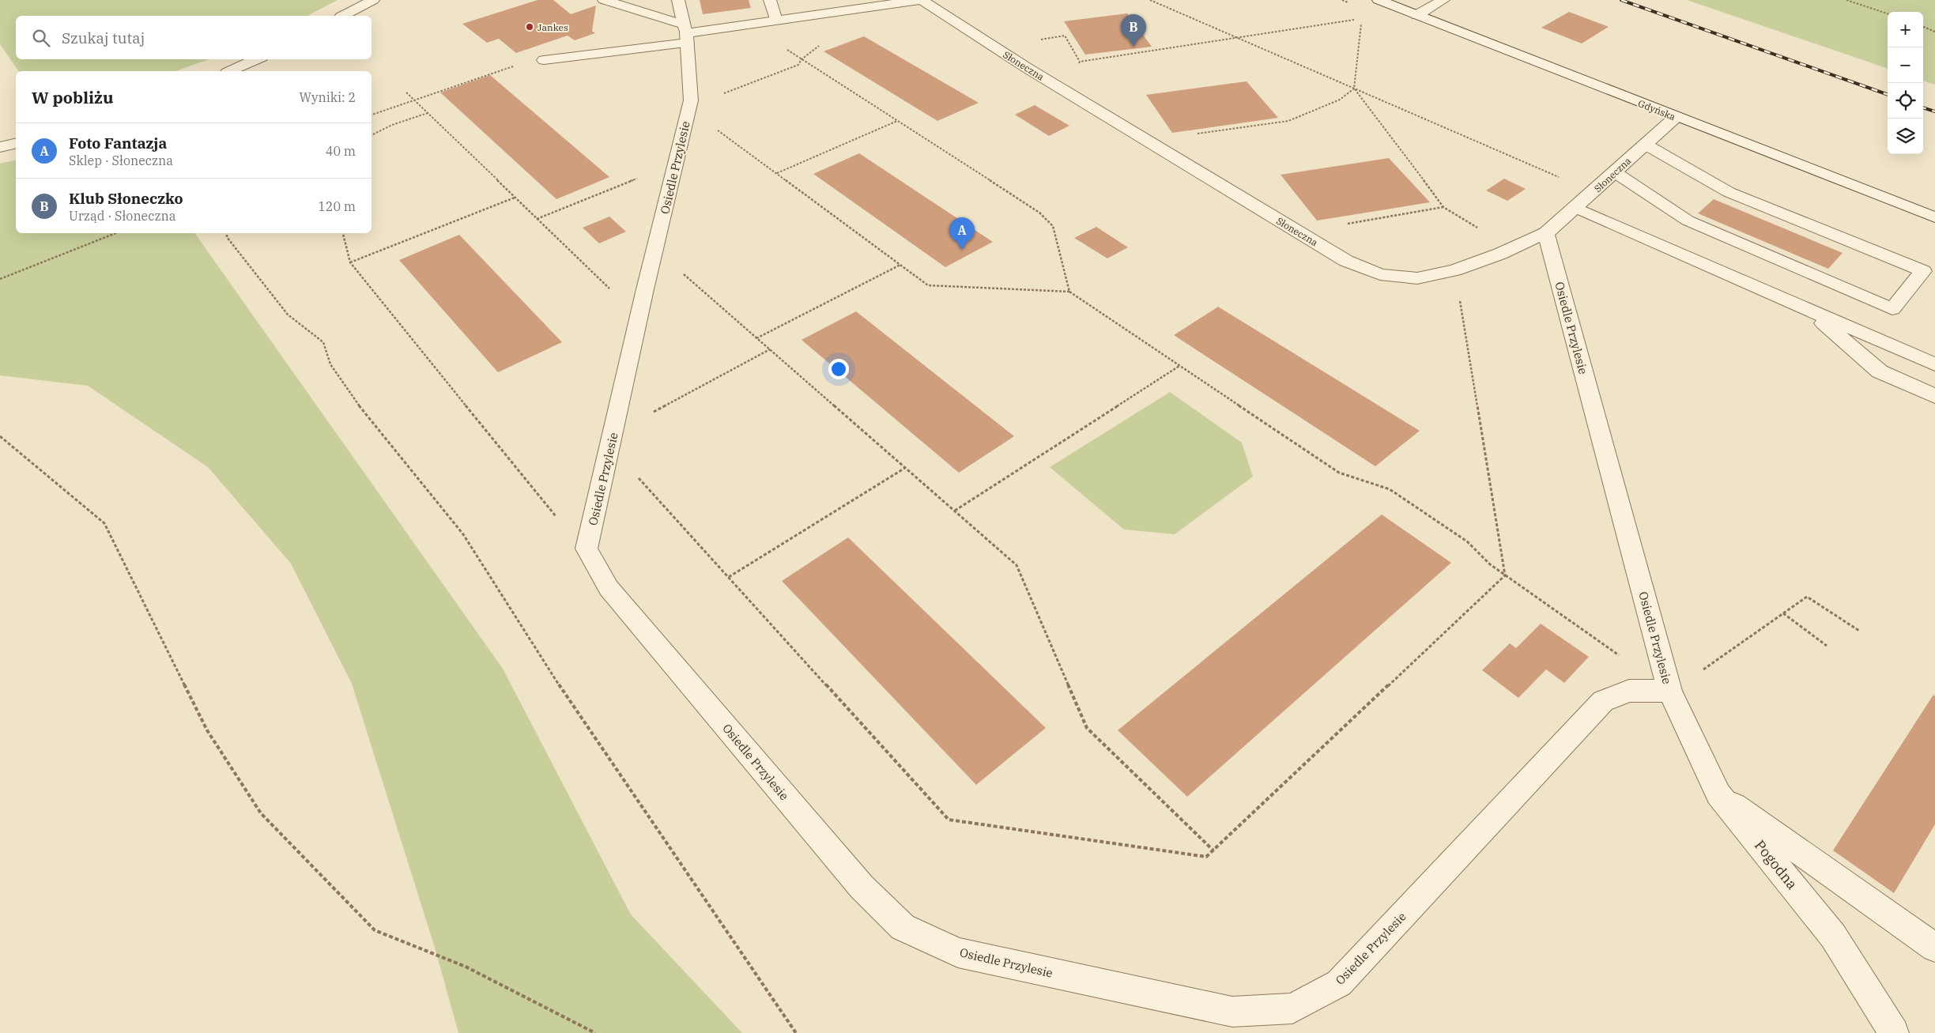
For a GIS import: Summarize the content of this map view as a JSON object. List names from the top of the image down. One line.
{"streets":{"street":["Słoneczna","Gdyńska","Osiedle Przylesie","Pogodna"]},"crossings":[["Słoneczna","Gdyńska"],["Słoneczna","Osiedle Przylesie"],["Osiedle Przylesie","Pogodna"]],"places":["Jankes"],"page":{"map_buttons":["+","−"],"pins":["B","A"],"search":"Szukaj tutaj","heading":["W pobliżu","Wyniki: 2"],"list":[{"mark":"A","name":"Foto Fantazja","note":"Sklep · Słoneczna","value":"40 m"},{"mark":"B","name":"Klub Słoneczko","note":"Urząd · Słoneczna","value":"120 m"}]}}
